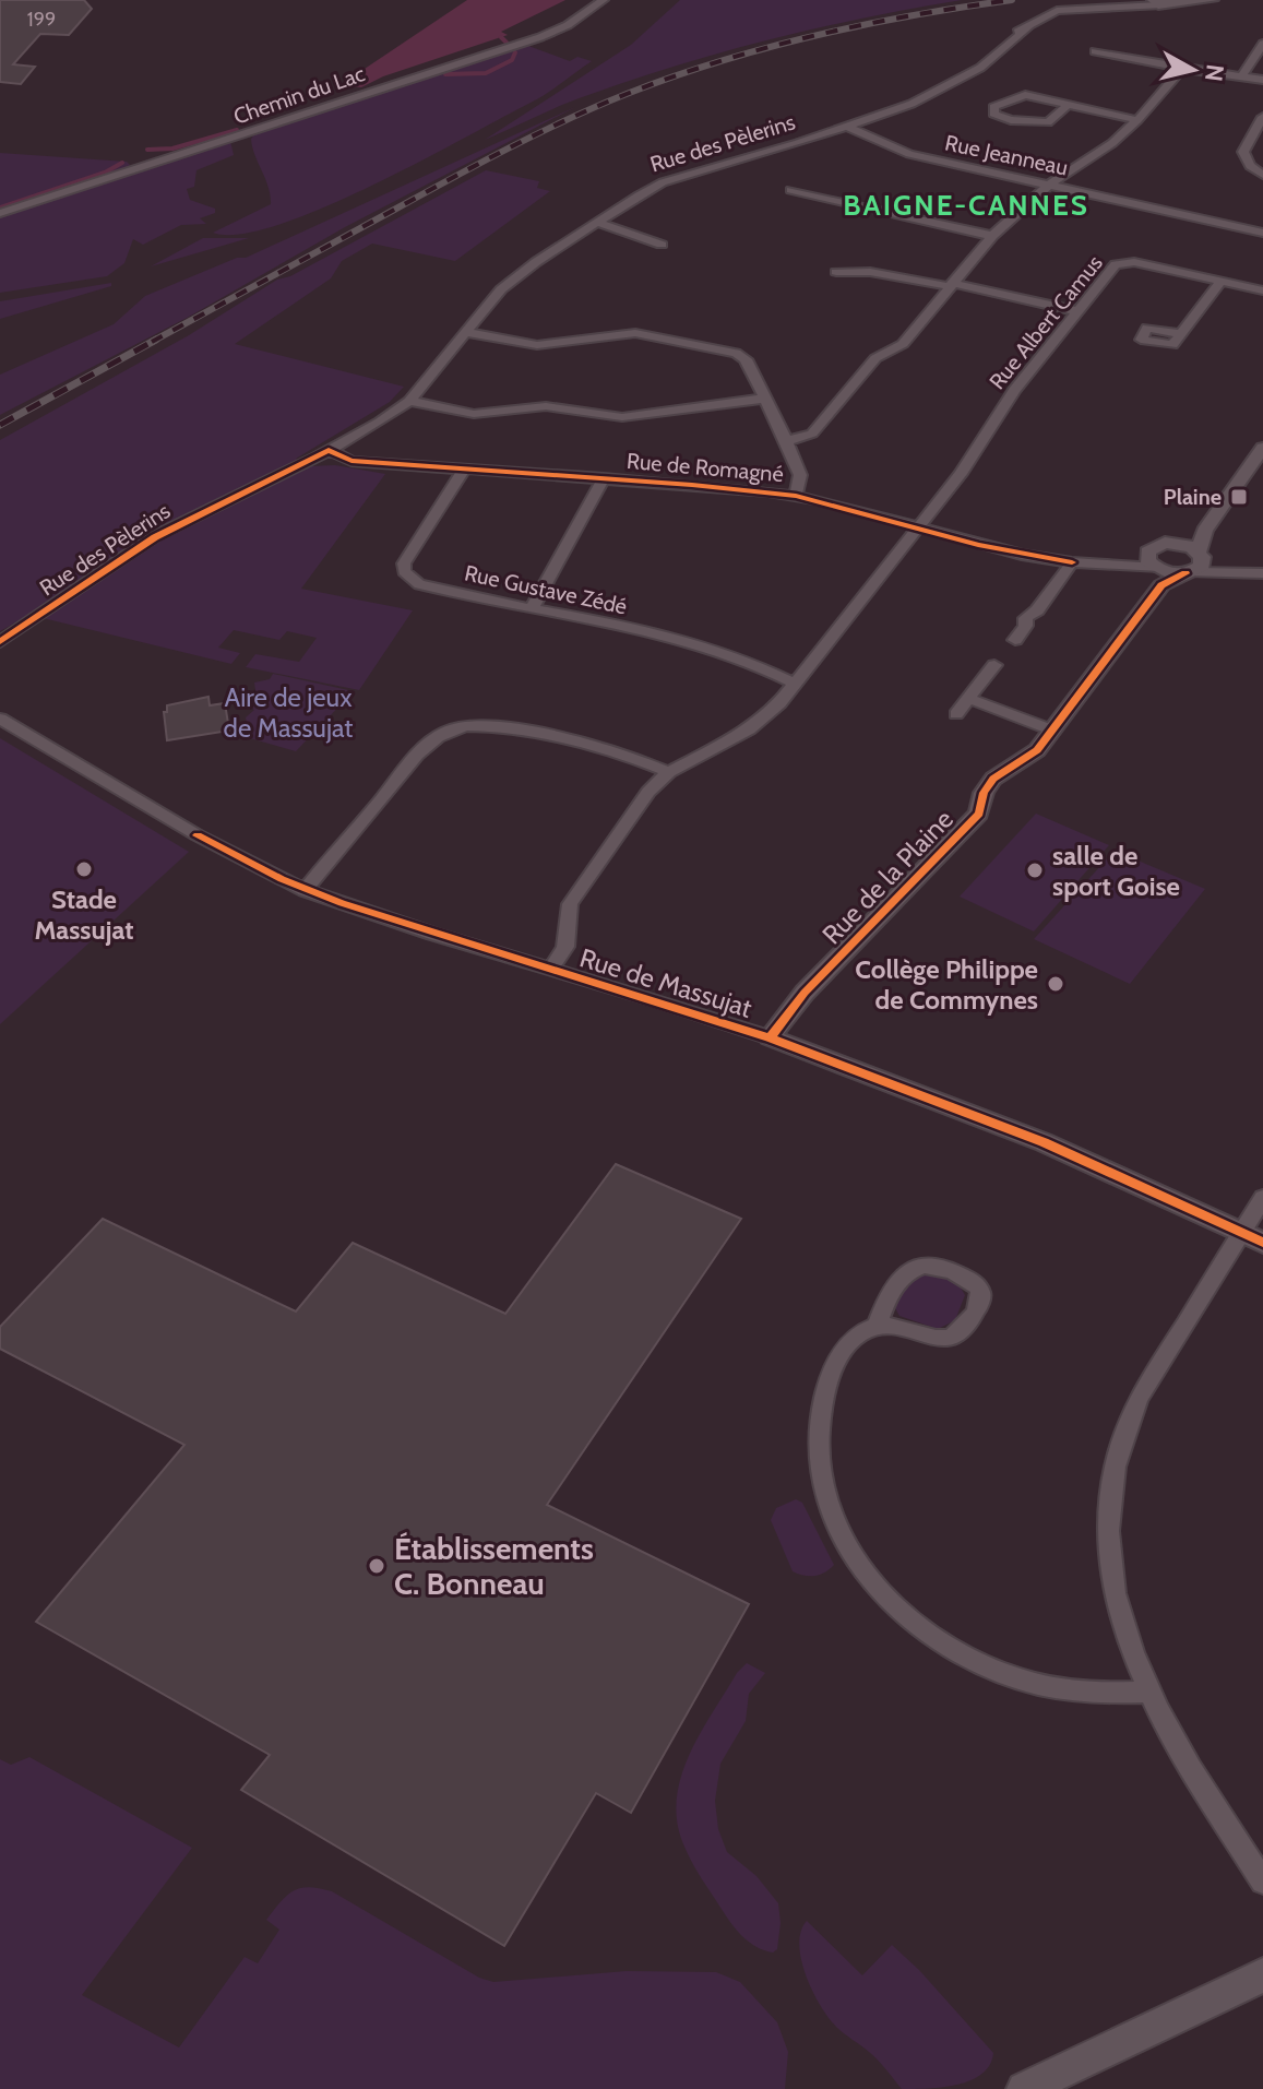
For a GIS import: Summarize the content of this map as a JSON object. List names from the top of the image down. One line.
{"streets":{"street":["Chemin du Lac","Rue des Pèlerins","Rue Jeanneau","Rue Albert Camus","Rue de Romagné","Rue Gustave Zédé","Rue de la Plaine","Rue de Massujat"]},"crossings":[["Rue des Pèlerins","Rue Jeanneau"],["Rue des Pèlerins","Rue de Romagné"],["Rue Albert Camus","Rue de Romagné"],["Rue Albert Camus","Rue Gustave Zédé"],["Rue Albert Camus","Rue de Massujat"],["Rue de Romagné","Rue Gustave Zédé"],["Rue de Romagné","Rue de la Plaine"],["Rue de la Plaine","Rue de Massujat"]],"districts":["BAIGNE-CANNES"],"parks":["Aire de jeux de Massujat"],"places":{"transit":["Plaine"],"other":["Stade Massujat","salle de sport Goise","Collège Philippe de Commynes","Établissements C. Bonneau"]},"house_numbers":["199"],"north":"right"}
